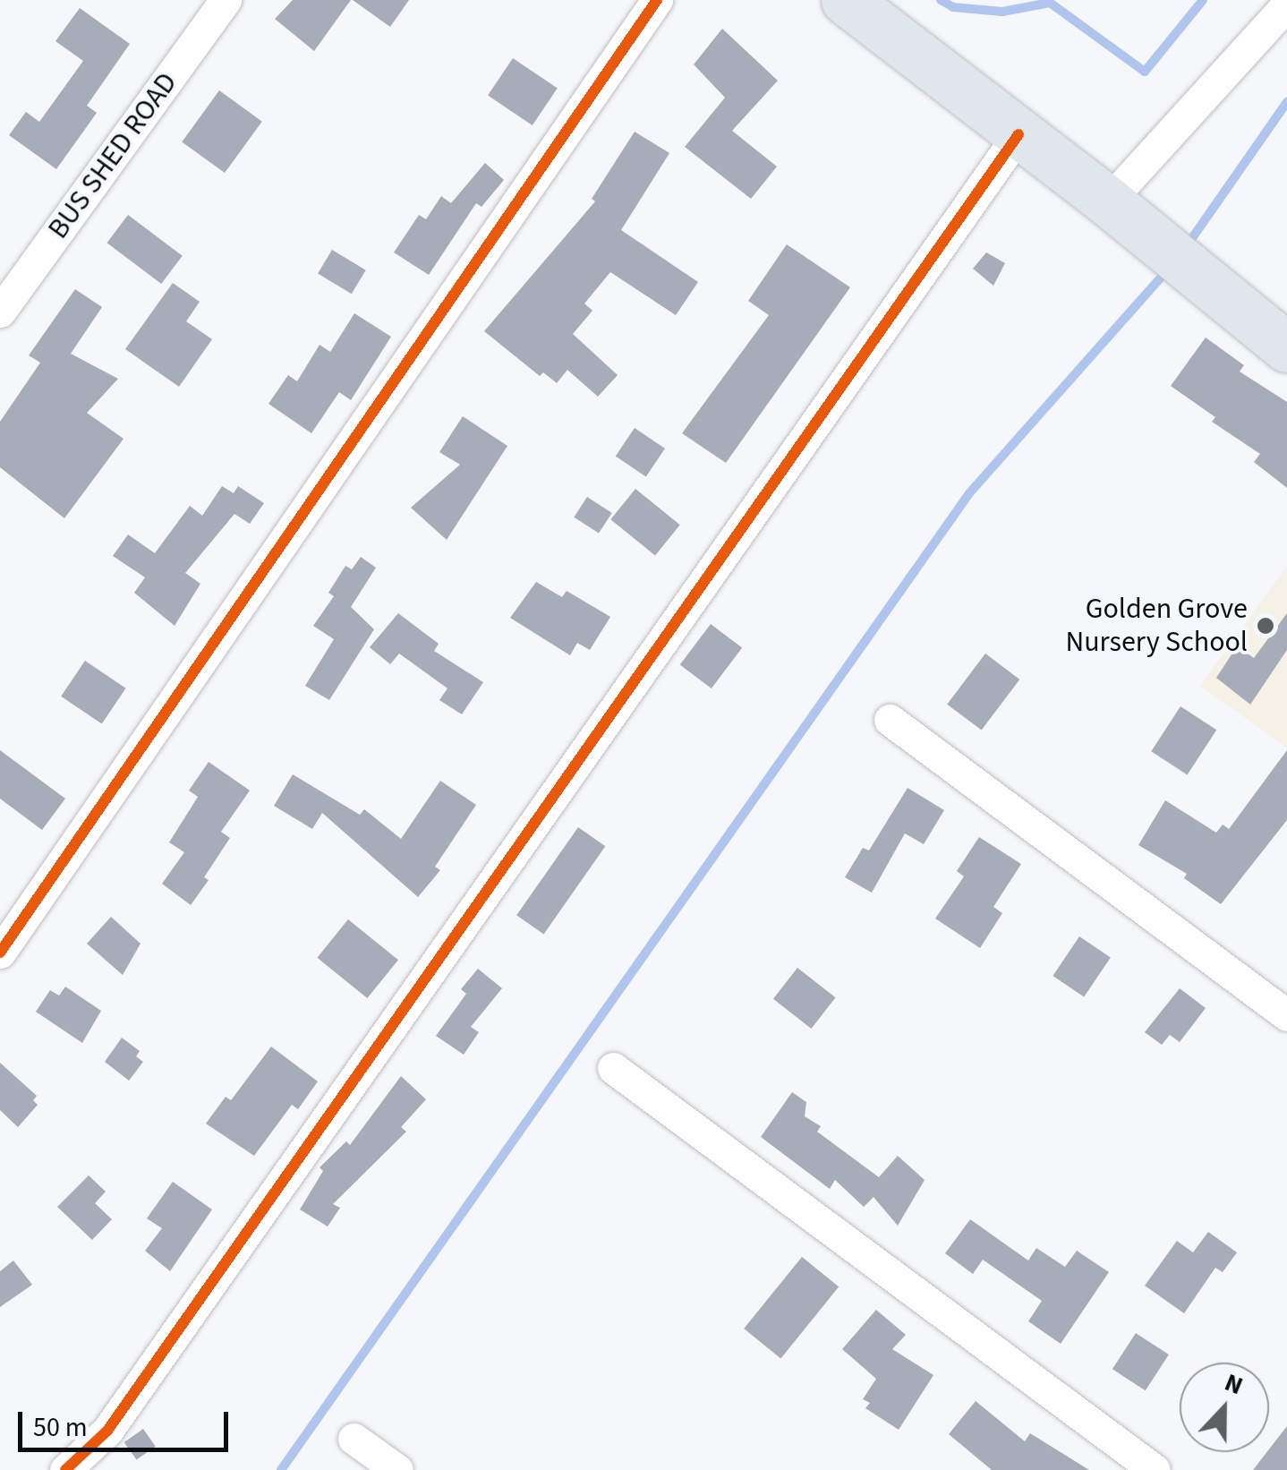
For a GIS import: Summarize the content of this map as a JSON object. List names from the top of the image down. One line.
{"streets":{"street":["BUS SHED ROAD"]},"places":["Golden Grove Nursery School"],"scale_bar":"50 m","north":"top"}
